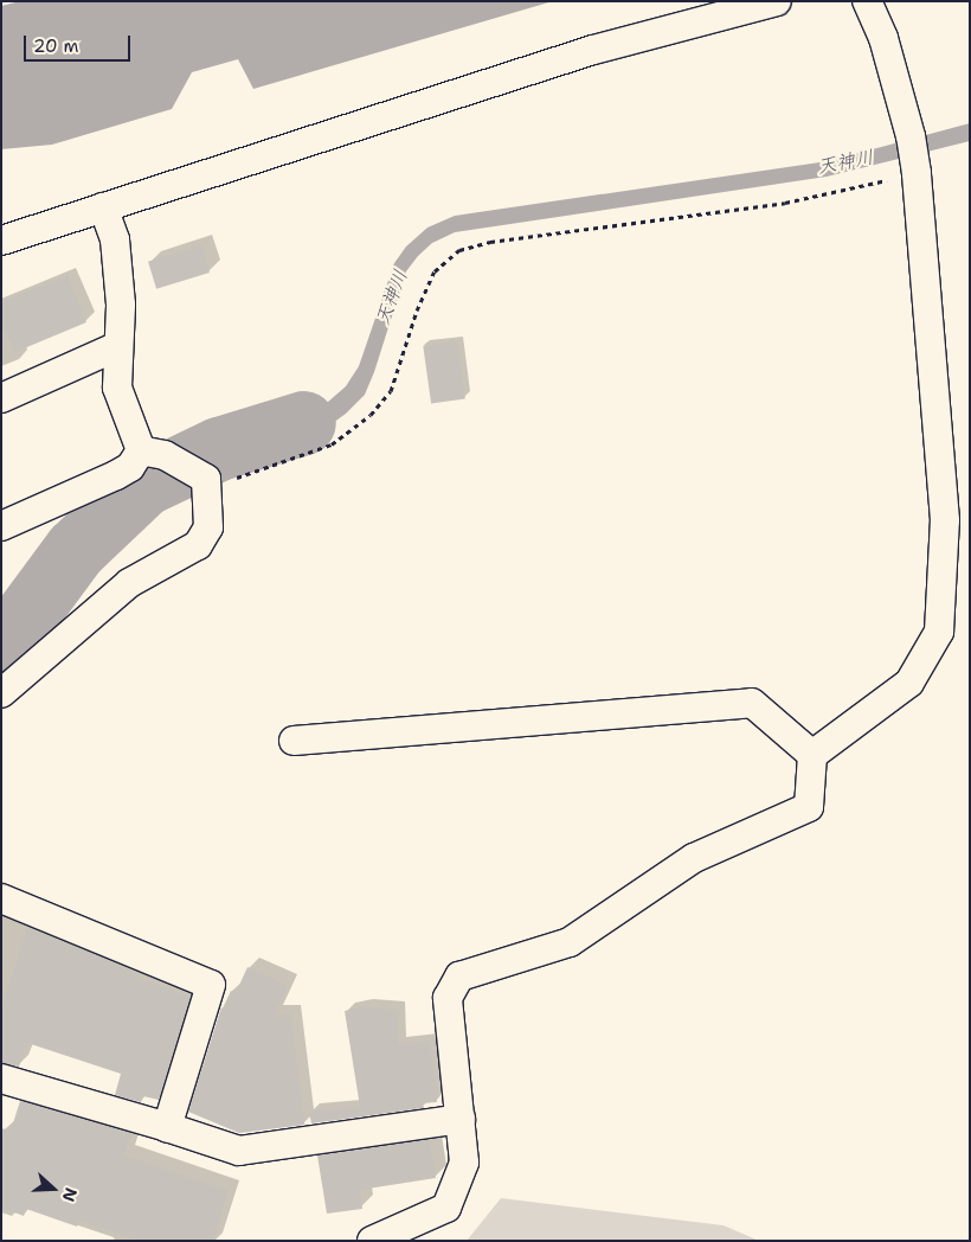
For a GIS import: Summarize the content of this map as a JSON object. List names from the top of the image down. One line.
{"water":["天神川"],"scale_bar":"20 m","north":"right"}
